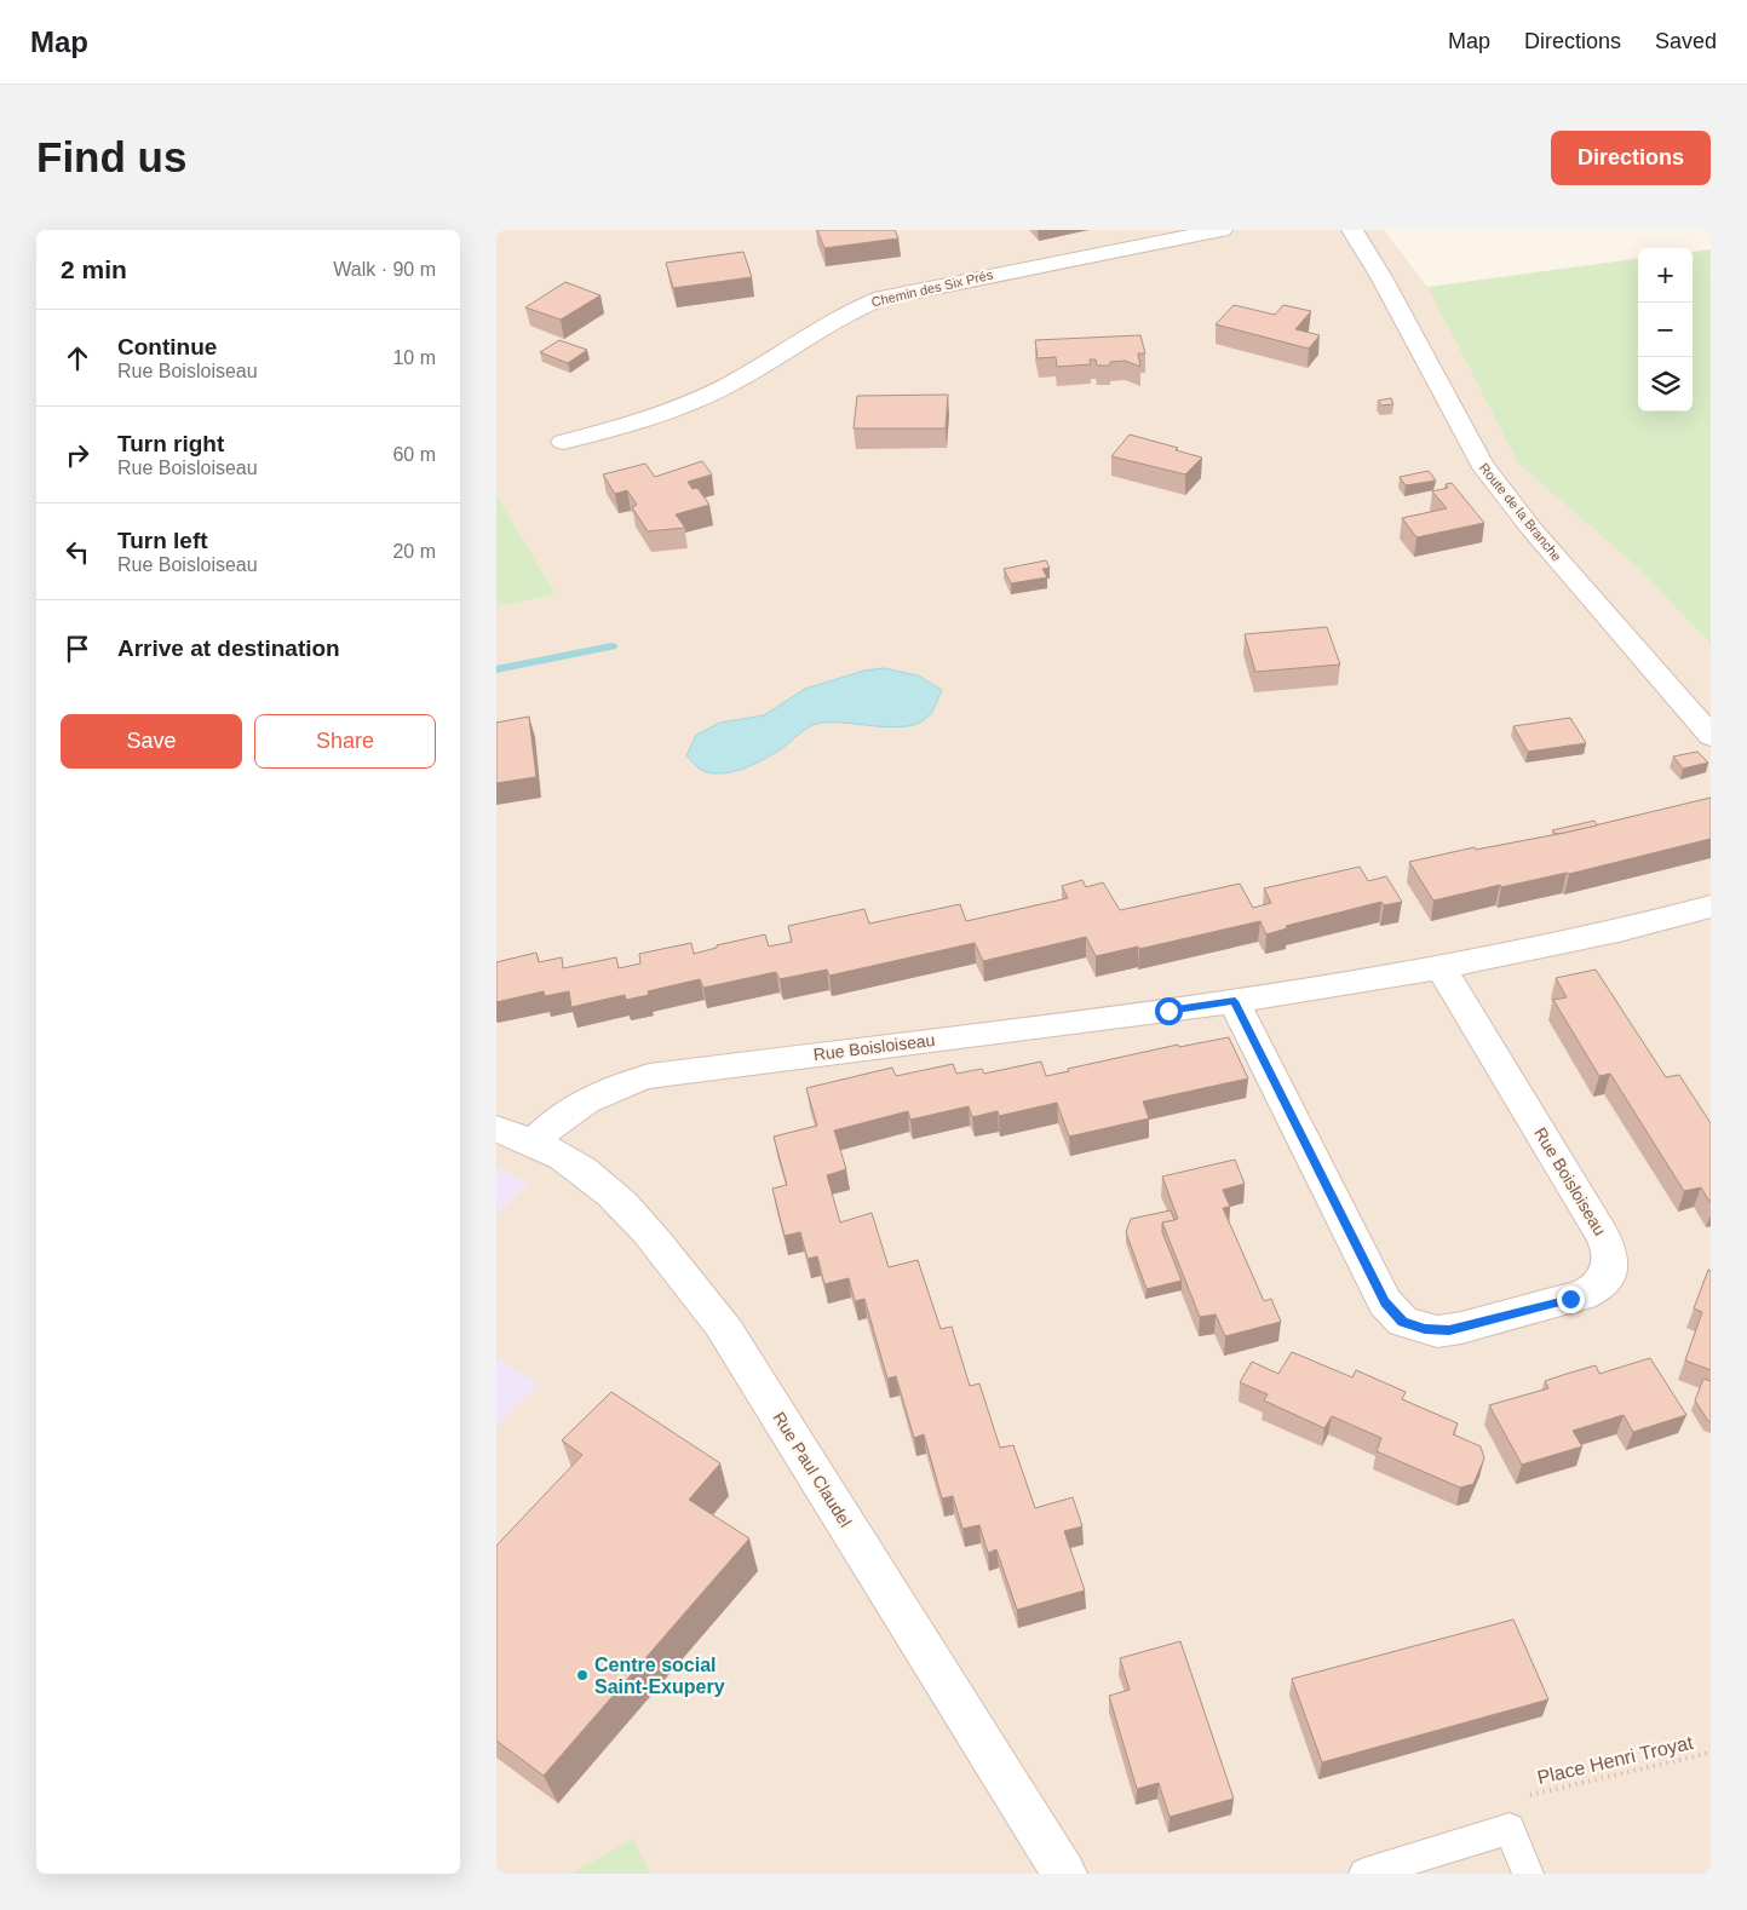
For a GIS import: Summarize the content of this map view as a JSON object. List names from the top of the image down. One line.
{"streets":{"street":["Chemin des Six Prés","Route de la Branche","Rue Boisloiseau","Rue Paul Claudel"],"path":["Place Henri Troyat"]},"crossings":[["Rue Boisloiseau","Rue Paul Claudel"]],"places":["Centre social Saint-Exupery"],"page":{"header":"Map","nav":["Map","Directions","Saved"],"buttons":["Directions",["Save","Share"]],"title":"Find us","heading":["2 min","Walk · 90 m"],"map_buttons":["+","−"],"list":[["Continue","Rue Boisloiseau","10 m"],["Turn right","Rue Boisloiseau","60 m"],["Turn left","Rue Boisloiseau","20 m"],"Arrive at destination"]}}
